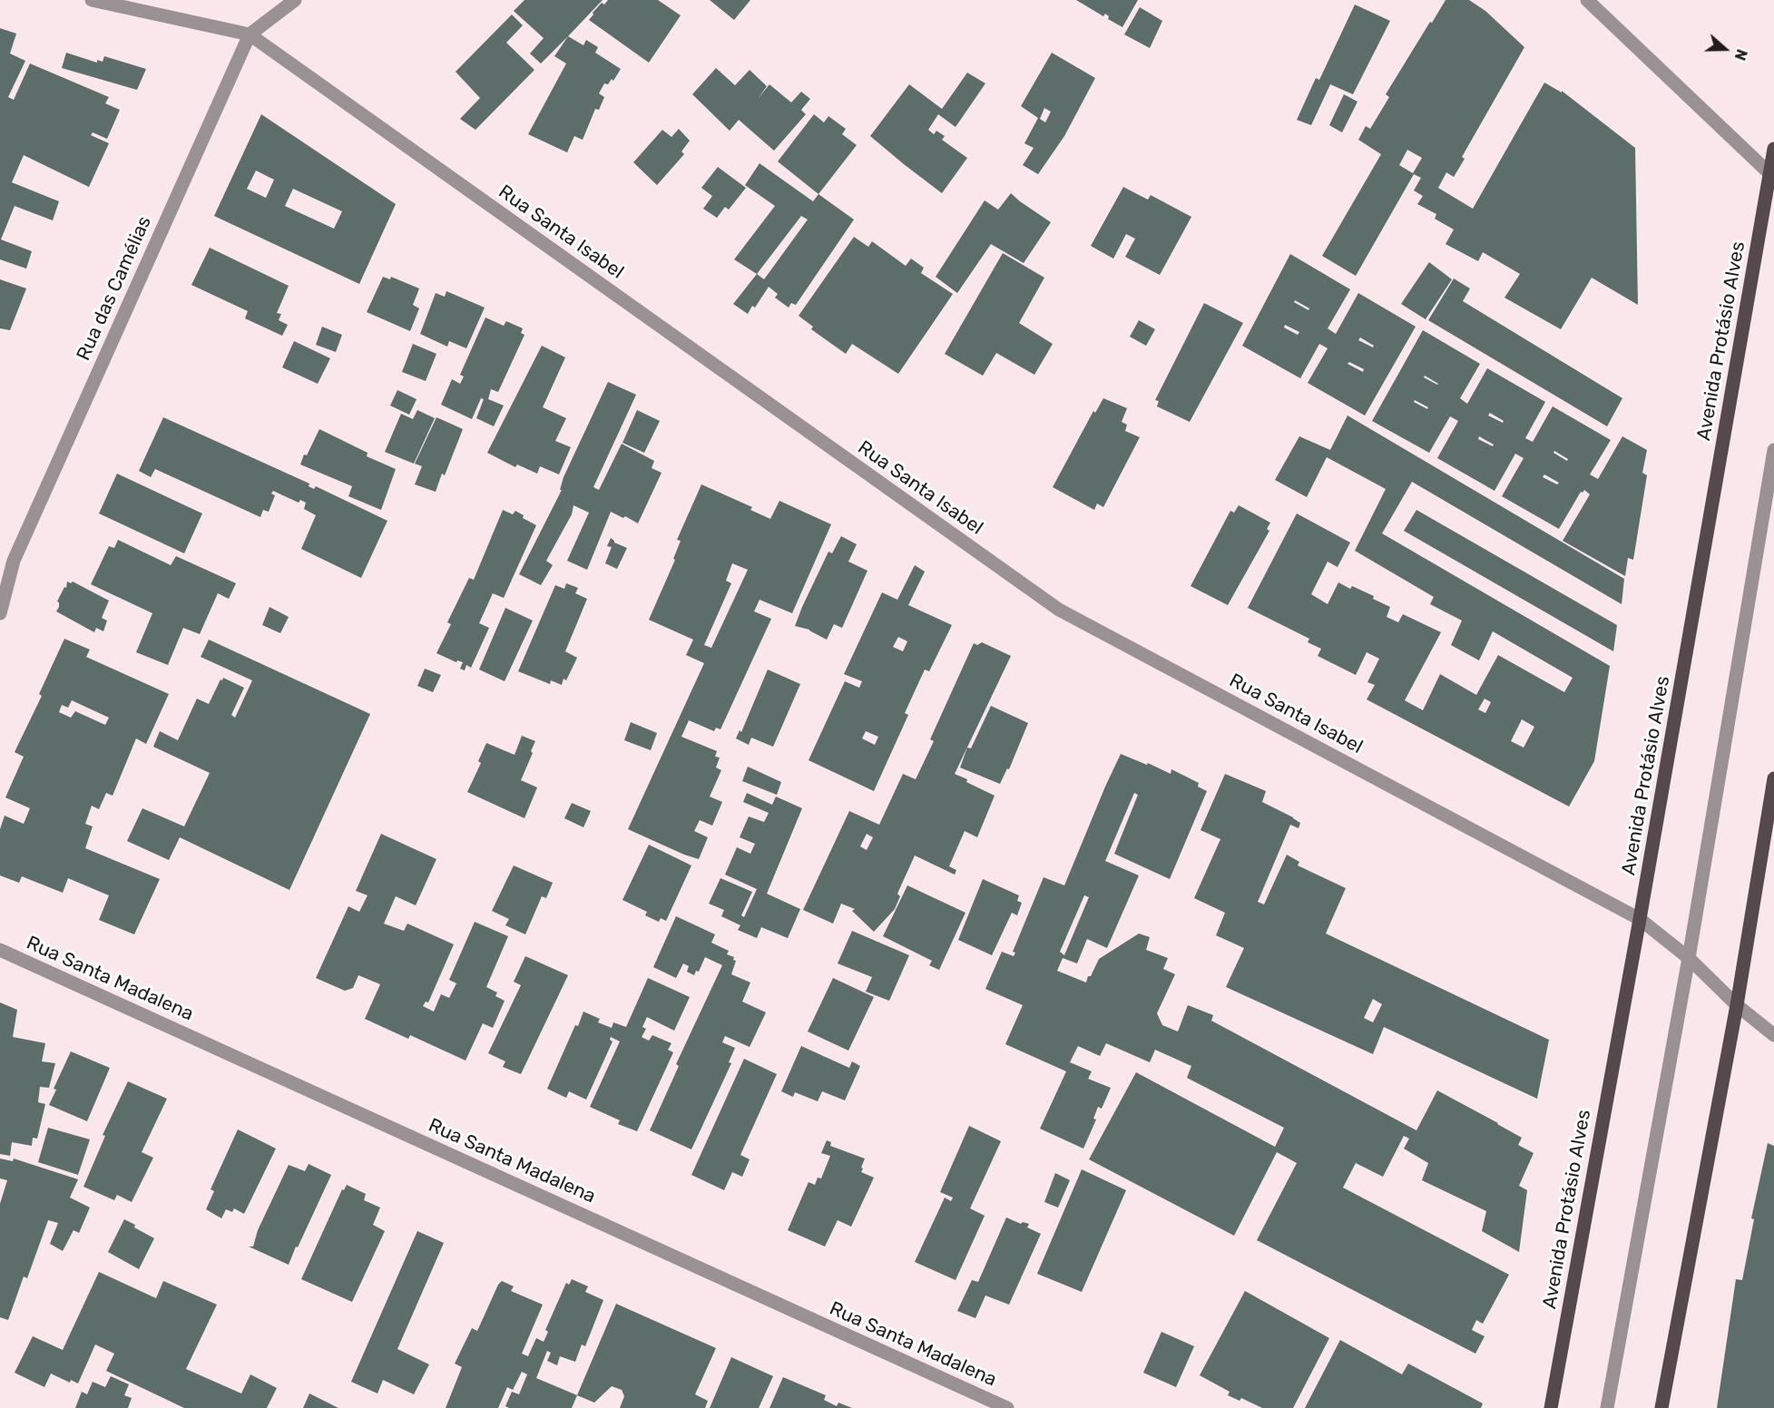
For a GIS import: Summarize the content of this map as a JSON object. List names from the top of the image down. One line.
{"streets":{"main road":["Avenida Protásio Alves"],"street":["Rua Santa Isabel","Rua das Camélias","Rua Santa Madalena"]},"crossings":[["Rua Santa Isabel","Rua das Camélias"],["Rua Santa Isabel","Avenida Protásio Alves"]],"north":"right"}
